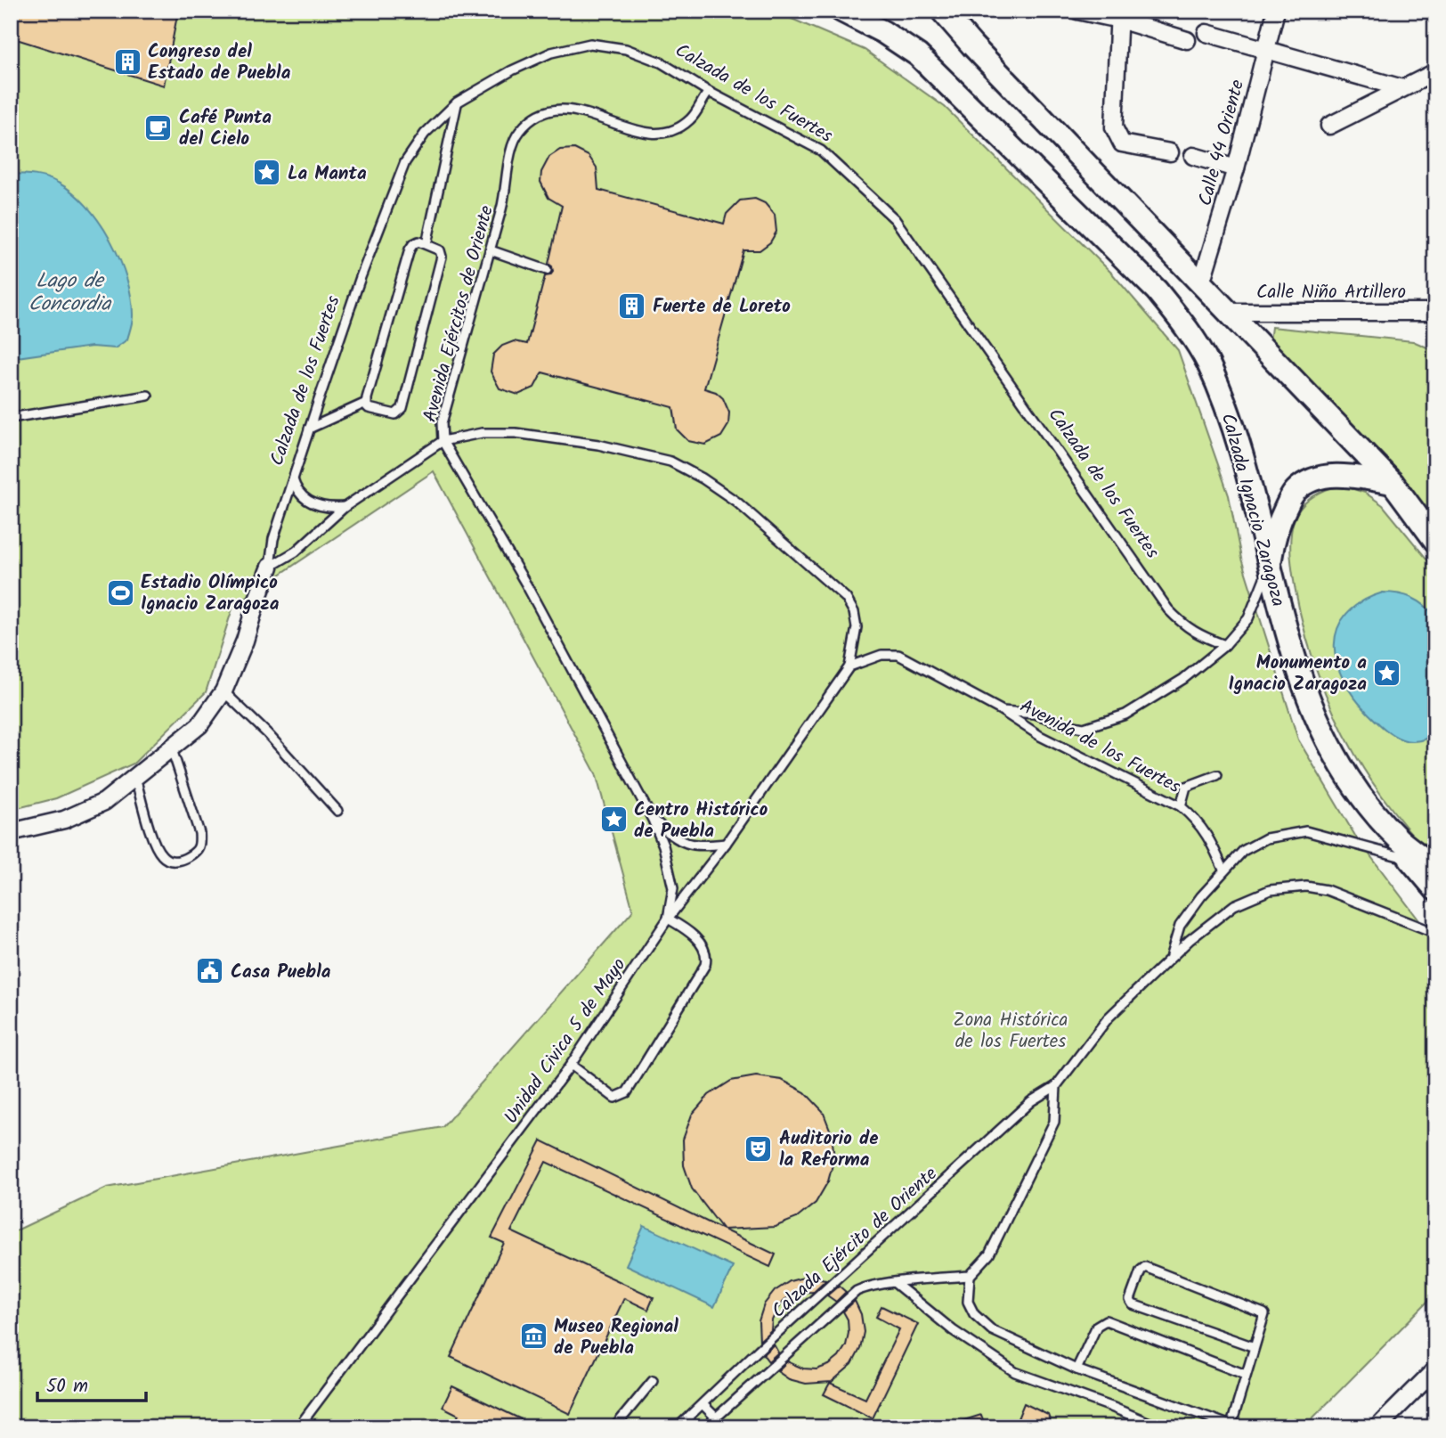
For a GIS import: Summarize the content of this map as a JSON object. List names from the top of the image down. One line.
{"streets":{"main road":["Calzada Ignacio Zaragoza"],"street":["Calzada de los Fuertes","Calle 44 Oriente","Calle Niño Artillero"],"lane":["Avenida Ejércitos de Oriente","Avenida de los Fuertes","Unidad Civica 5 de Mayo","Calzada Ejército de Oriente"]},"crossings":[["Calzada de los Fuertes","Avenida Ejércitos de Oriente"],["Calzada de los Fuertes","Avenida de los Fuertes"],["Avenida Ejércitos de Oriente","Unidad Civica 5 de Mayo"],["Avenida de los Fuertes","Unidad Civica 5 de Mayo"]],"water":["Lago de Concordia"],"parks":["Zona Histórica de los Fuertes"],"places":{"building":["Congreso del Estado de Puebla","Fuerte de Loreto"],"cafe":["Café Punta del Cielo"],"place":["La Manta","Monumento a Ignacio Zaragoza","Centro Histórico de Puebla"],"sports":["Estadio Olímpico Ignacio Zaragoza"],"public building":["Casa Puebla"],"theatre":["Auditorio de la Reforma"],"museum":["Museo Regional de Puebla"]},"scale_bar":"50 m"}
